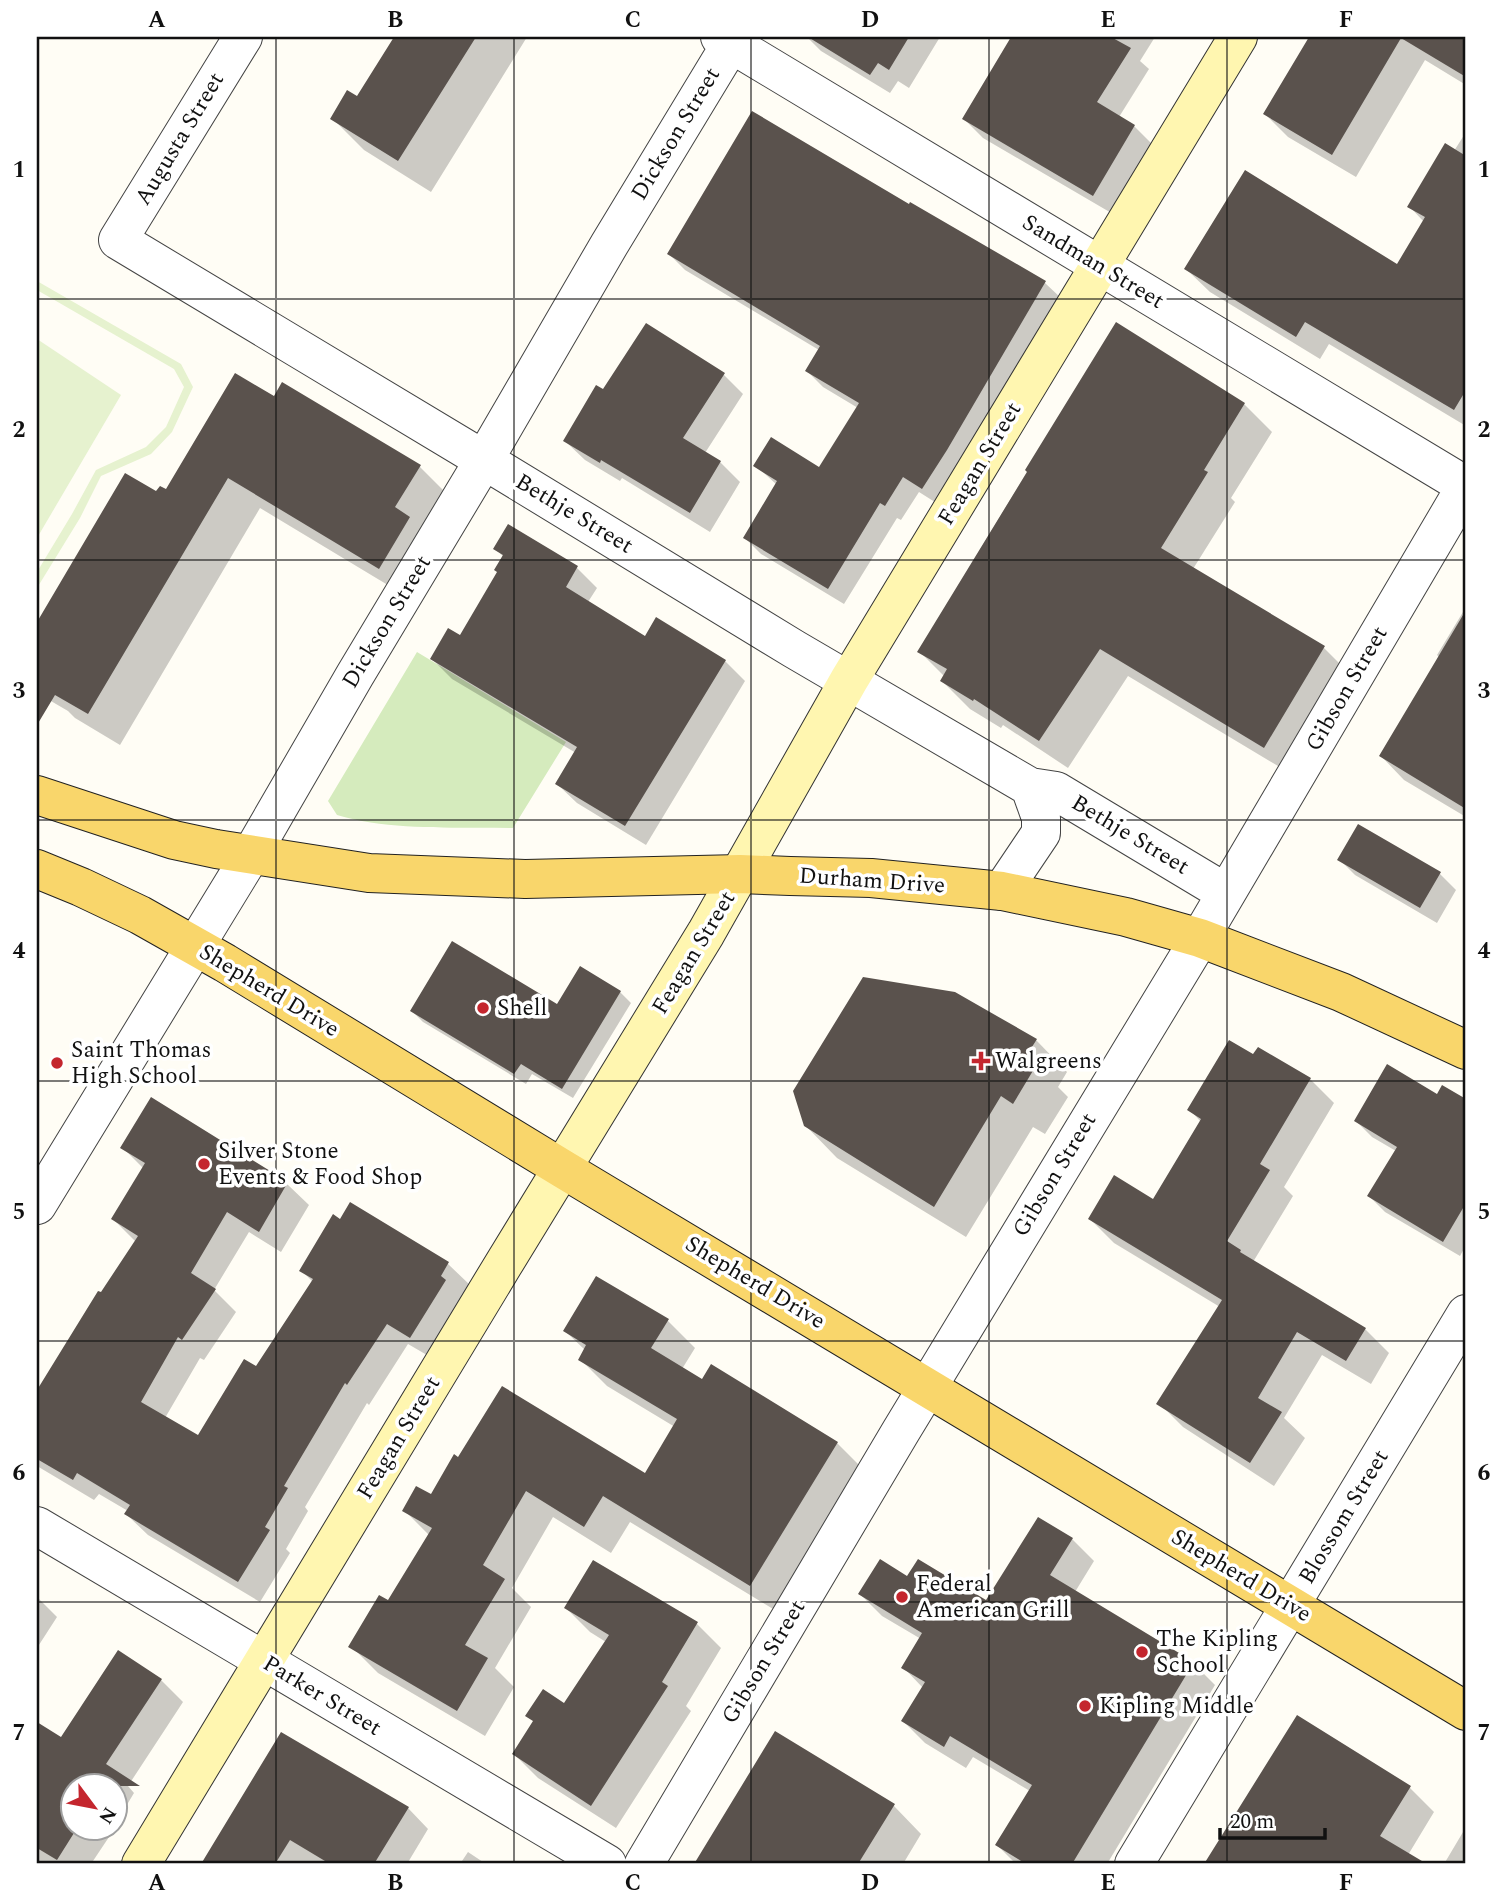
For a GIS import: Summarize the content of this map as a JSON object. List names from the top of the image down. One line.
{"streets":{"main road":["Durham Drive","Shepherd Drive"],"street":["Dickson Street","Augusta Street","Sandman Street","Feagan Street","Bethje Street","Gibson Street","Blossom Street","Parker Street"]},"crossings":[["Dickson Street","Sandman Street"],["Dickson Street","Bethje Street"],["Dickson Street","Durham Drive"],["Dickson Street","Shepherd Drive"],["Augusta Street","Bethje Street"],["Sandman Street","Feagan Street"],["Sandman Street","Gibson Street"],["Feagan Street","Bethje Street"],["Feagan Street","Durham Drive"],["Feagan Street","Shepherd Drive"],["Feagan Street","Parker Street"],["Bethje Street","Gibson Street"],["Bethje Street","Durham Drive"],["Gibson Street","Durham Drive"],["Gibson Street","Shepherd Drive"],["Shepherd Drive","Blossom Street"]],"places":{"other":["Shell","Saint Thomas High School","Silver Stone Events & Food Shop","Federal American Grill","The Kipling School","Kipling Middle"],"health":["Walgreens"]},"scale_bar":"20 m","north":"bottom right","grid":{"columns":["A","B","C","D","E","F"],"rows":["1","2","3","4","5","6","7"]}}
